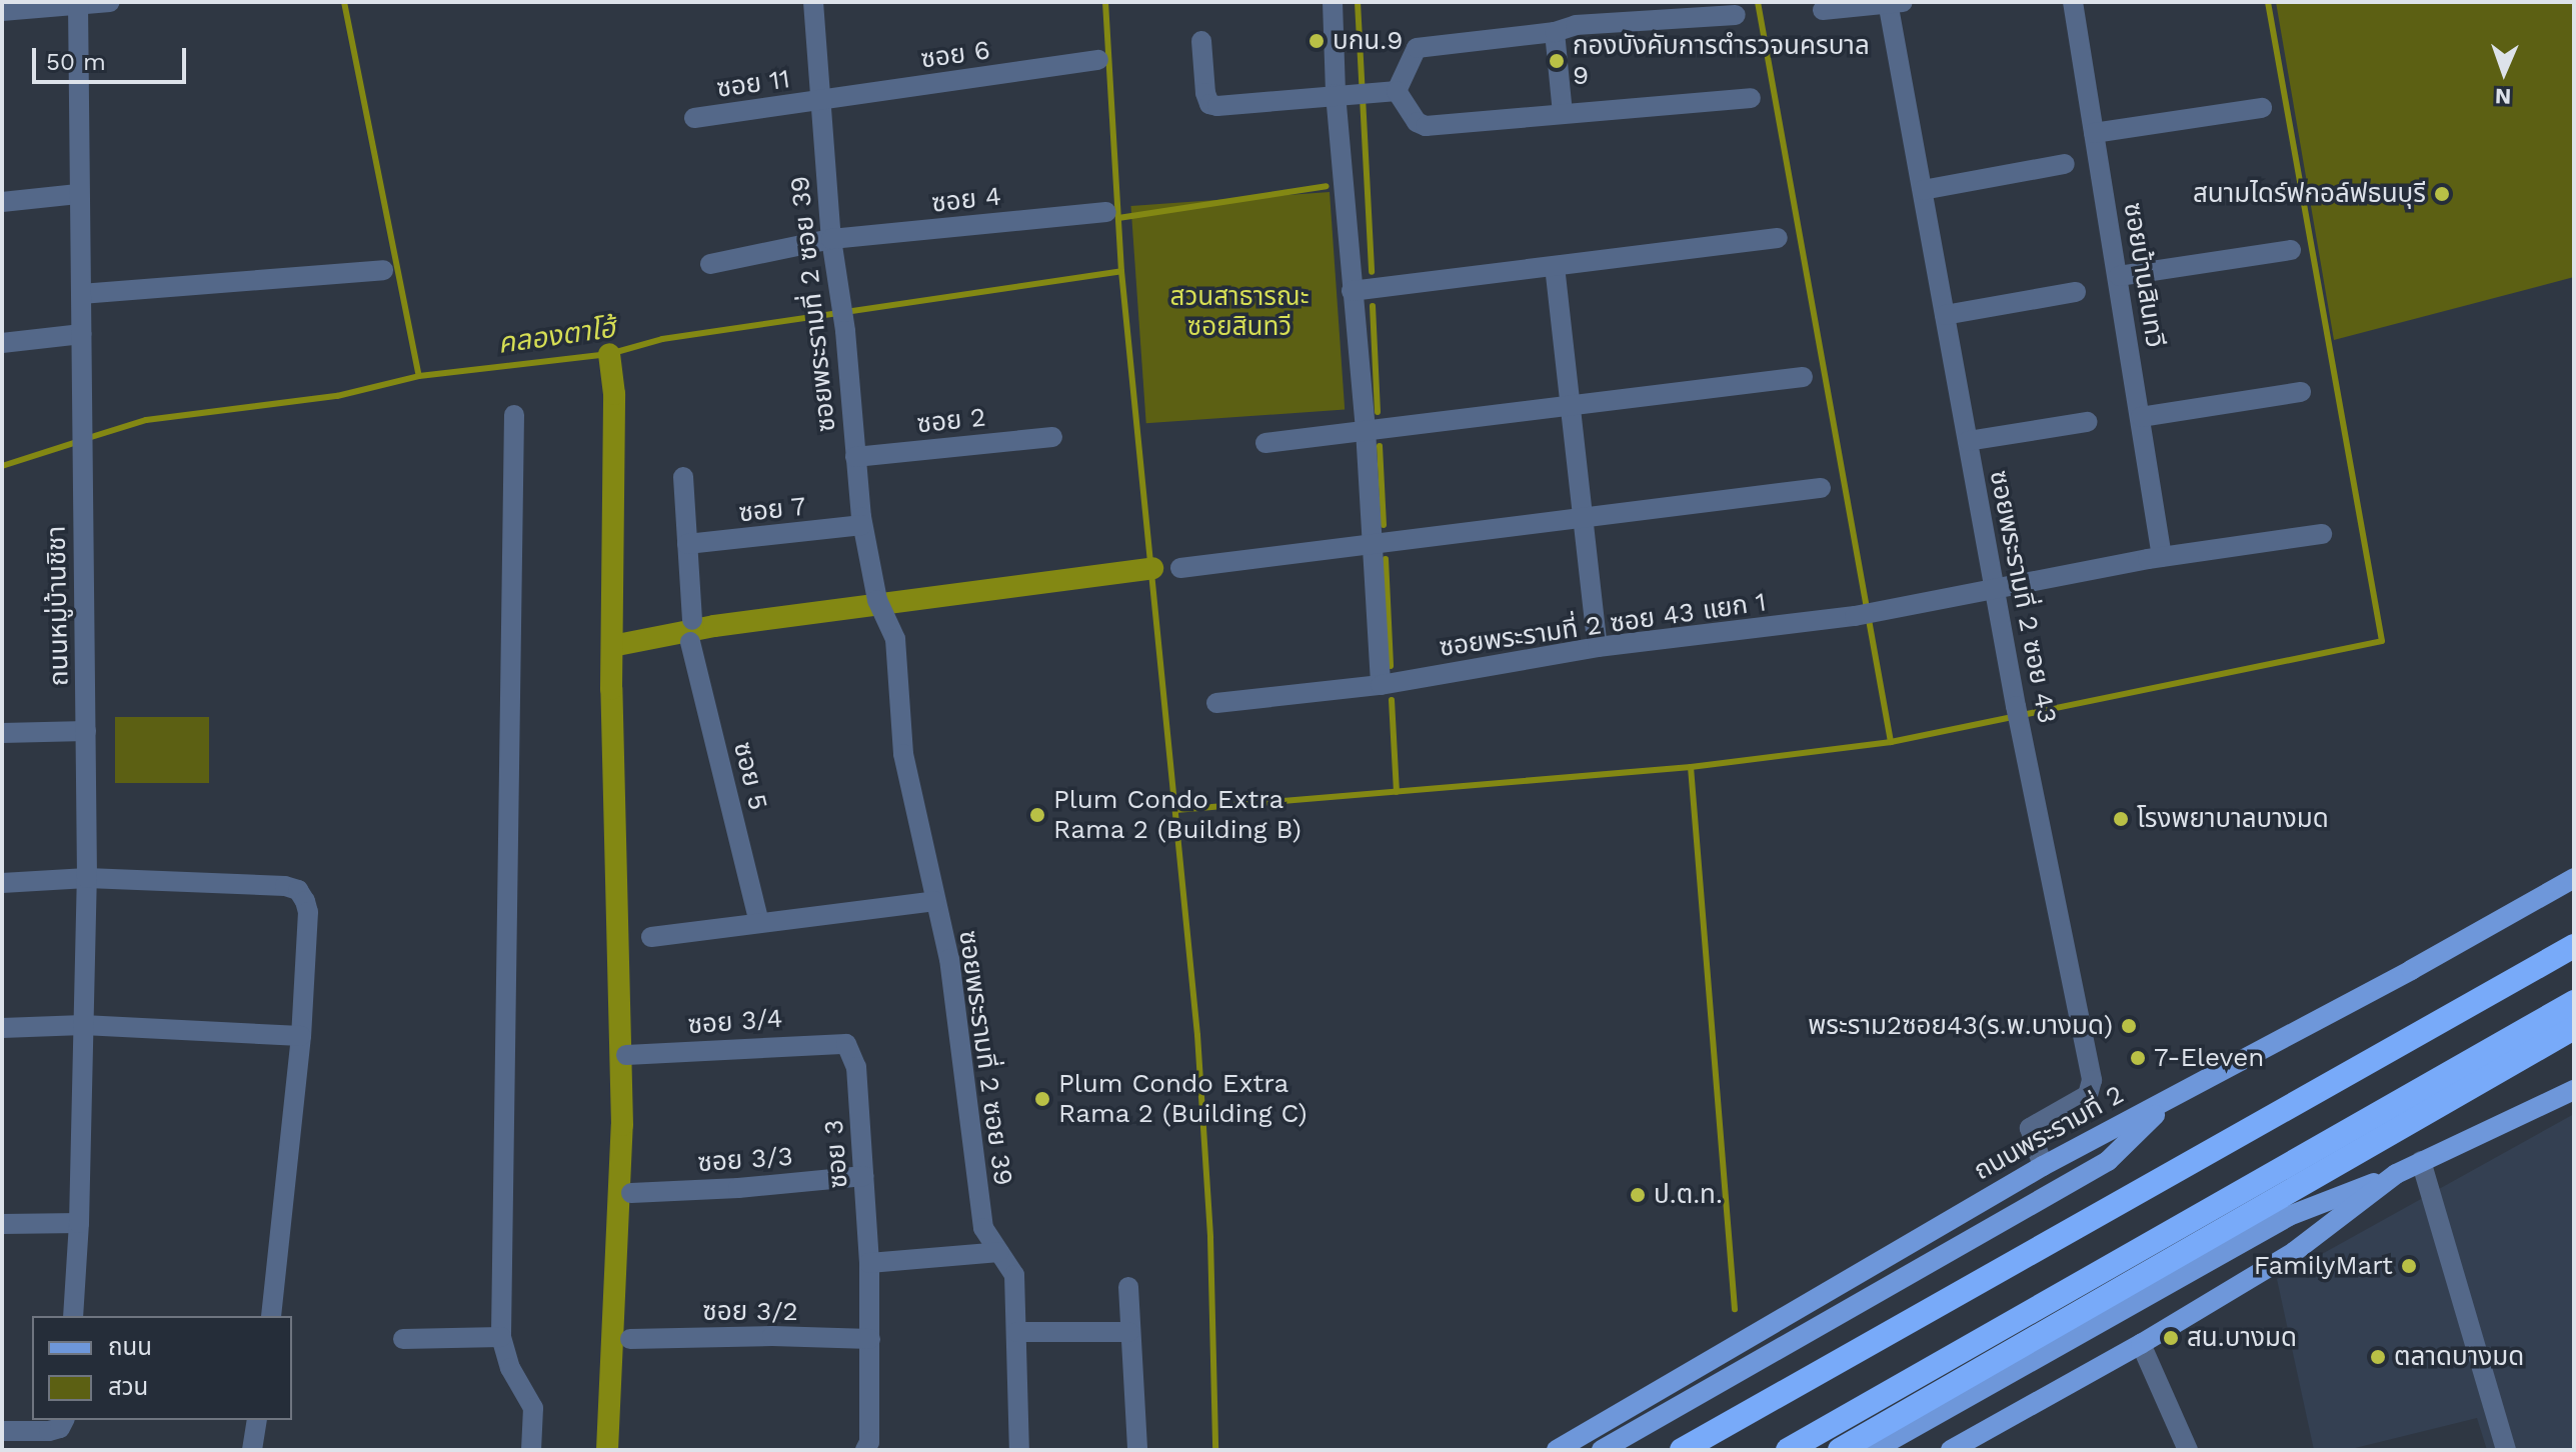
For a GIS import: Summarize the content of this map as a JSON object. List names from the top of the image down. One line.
{"streets":{"main road":["ถนนพระรามที่ 2"],"street":["ซอย 6","ซอย 11","ซอย 4","ซอยบ้านสินทวี","ซอยพระรามที่ 2 ซอย 39","ซอย 2","ซอย 7","ซอยพระรามที่ 2 ซอย 43","ถนนหมู่บ้านชิชา","ซอยพระรามที่ 2 ซอย 43 แยก 1","ซอย 5","ซอย 3/4","ซอย 3","ซอย 3/3","ซอย 3/2"]},"crossings":[["ซอย 6","ซอย 11"],["ซอย 6","ซอยพระรามที่ 2 ซอย 39"],["ซอย 11","ซอยพระรามที่ 2 ซอย 39"],["ซอย 4","ซอยพระรามที่ 2 ซอย 39"],["ซอยพระรามที่ 2 ซอย 39","ซอย 2"],["ซอยพระรามที่ 2 ซอย 39","ซอย 7"],["ซอยพระรามที่ 2 ซอย 43","ซอยพระรามที่ 2 ซอย 43 แยก 1"],["ซอยพระรามที่ 2 ซอย 43","ถนนพระรามที่ 2"],["ซอย 3/4","ซอย 3"],["ซอย 3","ซอย 3/3"],["ซอย 3","ซอย 3/2"]],"water":["คลองตาโฮ้"],"parks":["สวนสาธารณะ ซอยสินทวี"],"places":["บกน.9","กองบังคับการตำรวจนครบาล 9","สนามไดร์ฟกอล์ฟธนบุรี","Plum Condo Extra Rama 2 (Building B)","โรงพยาบาลบางมด","พระราม2ซอย43(ร.พ.บางมด)","7-Eleven","Plum Condo Extra Rama 2 (Building C)","ป.ต.ท.","FamilyMart","สน.บางมด","ตลาดบางมด"],"legend":["ถนน","สวน"],"scale_bar":"50 m","north":"bottom"}
